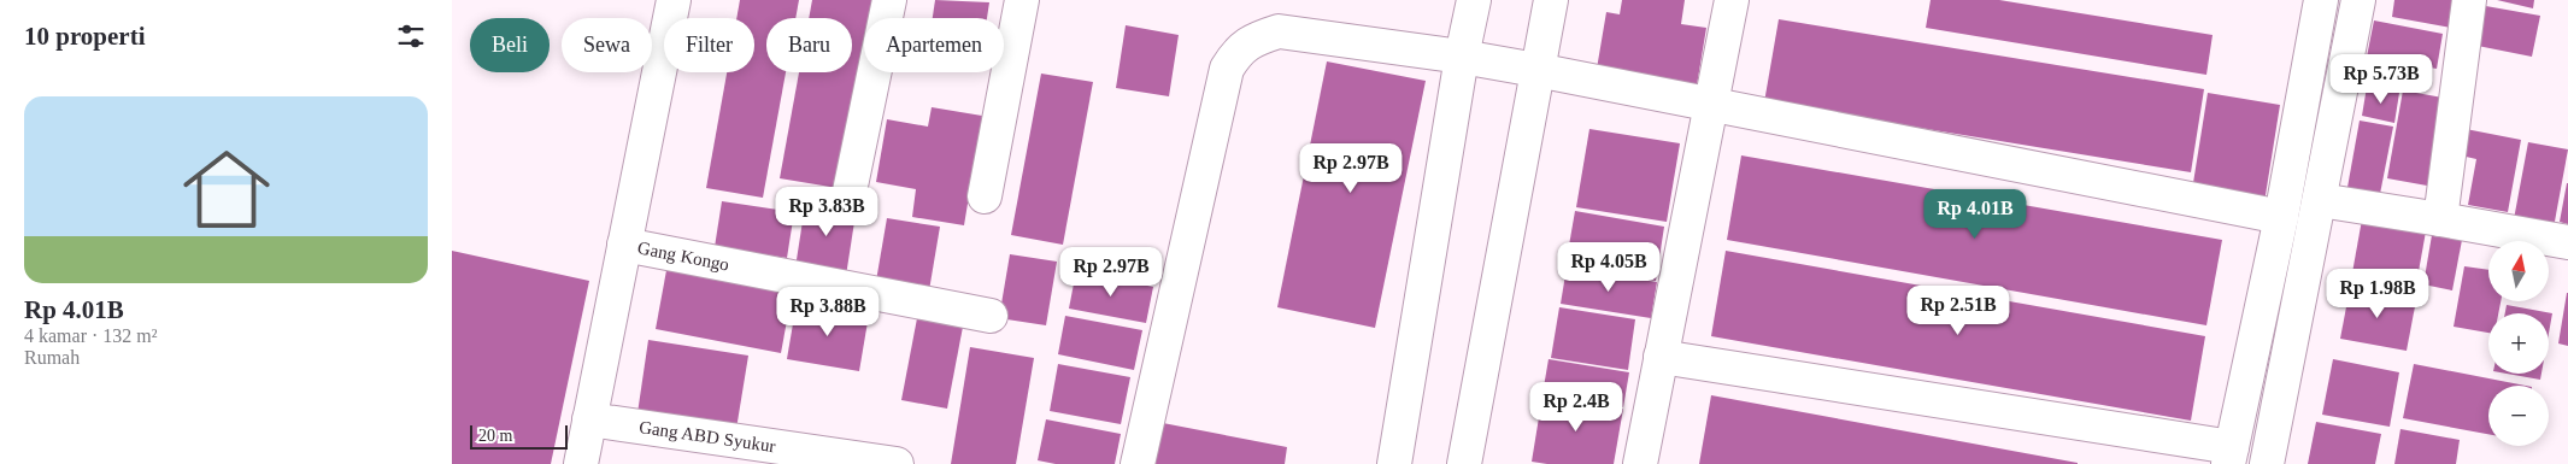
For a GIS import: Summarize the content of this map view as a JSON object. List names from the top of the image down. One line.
{"streets":{"street":["Gang Kongo","Gang ABD Syukur"]},"scale_bar":"20 m","north":"top","page":{"heading":"10 properti","chip":["Beli","Sewa","Filter","Baru","Apartemen"],"price":["Rp 5.73B","Rp 2.97B","Rp 3.83B","Rp 4.01B","Rp 4.05B","Rp 2.97B","Rp 1.98B","Rp 2.51B","Rp 3.88B","Rp 2.4B"],"list":[{"name":"Rp 4.01B","note":"4 kamar · 132 m² · Rumah"}],"map_buttons":["+","−"],"scale":"20 m"}}
